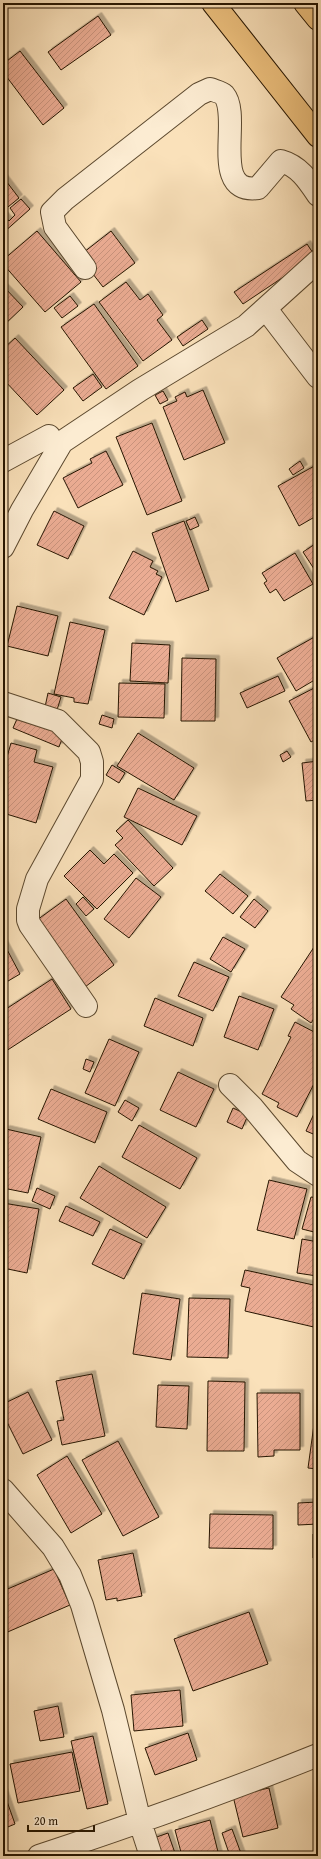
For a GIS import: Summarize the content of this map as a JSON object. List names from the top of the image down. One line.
{"scale_bar":"20 m"}
